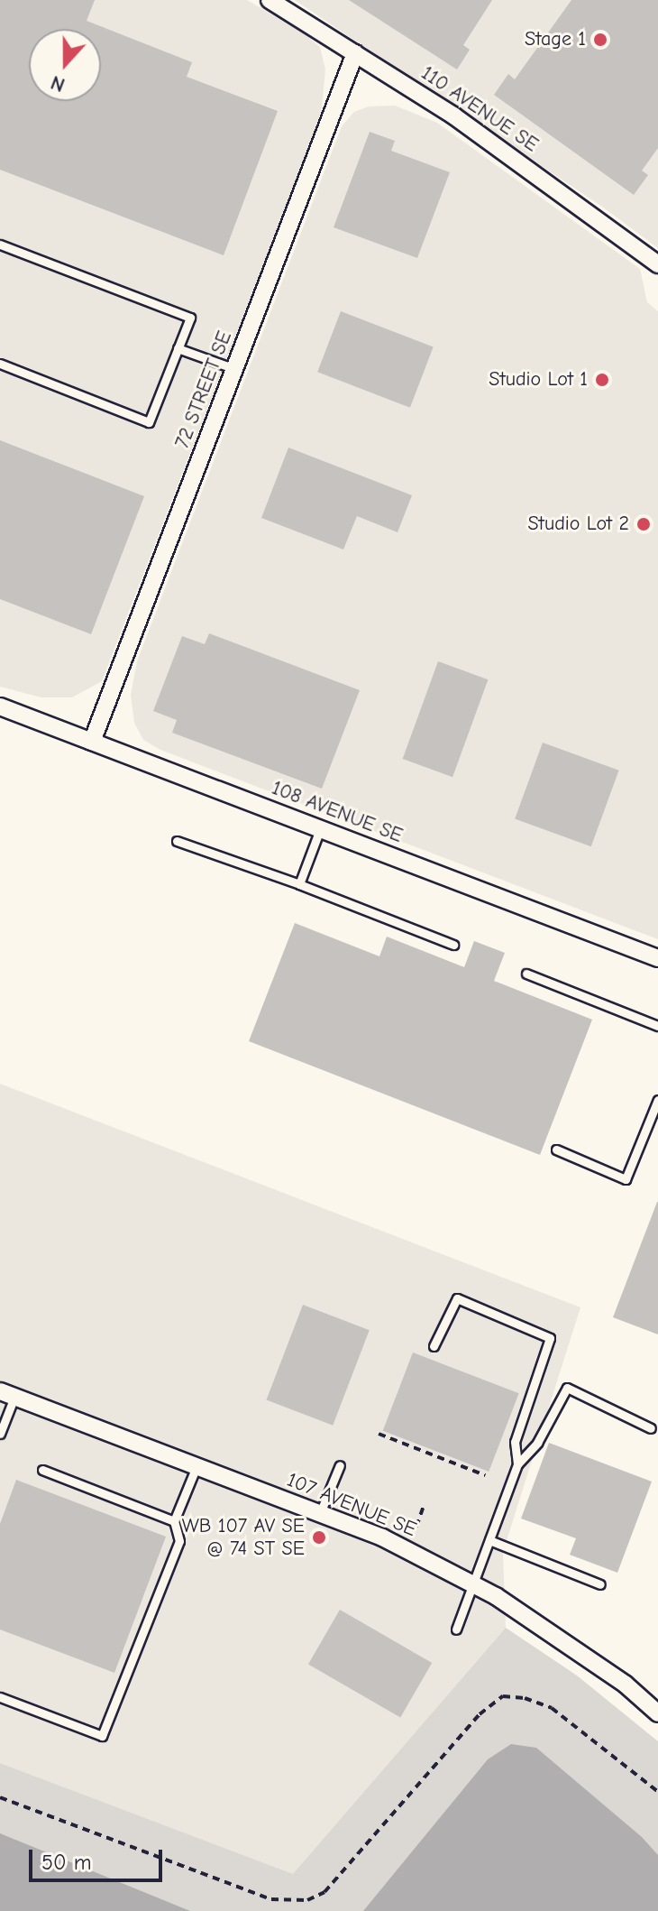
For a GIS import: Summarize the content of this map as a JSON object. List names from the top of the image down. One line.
{"streets":{"street":["110 AVENUE SE","72 STREET SE","108 AVENUE SE","107 AVENUE SE"]},"crossings":[["110 AVENUE SE","72 STREET SE"],["72 STREET SE","108 AVENUE SE"]],"places":["Stage 1","Studio Lot 1","Studio Lot 2","WB 107 AV SE @ 74 ST SE"],"scale_bar":"50 m","north":"bottom"}
